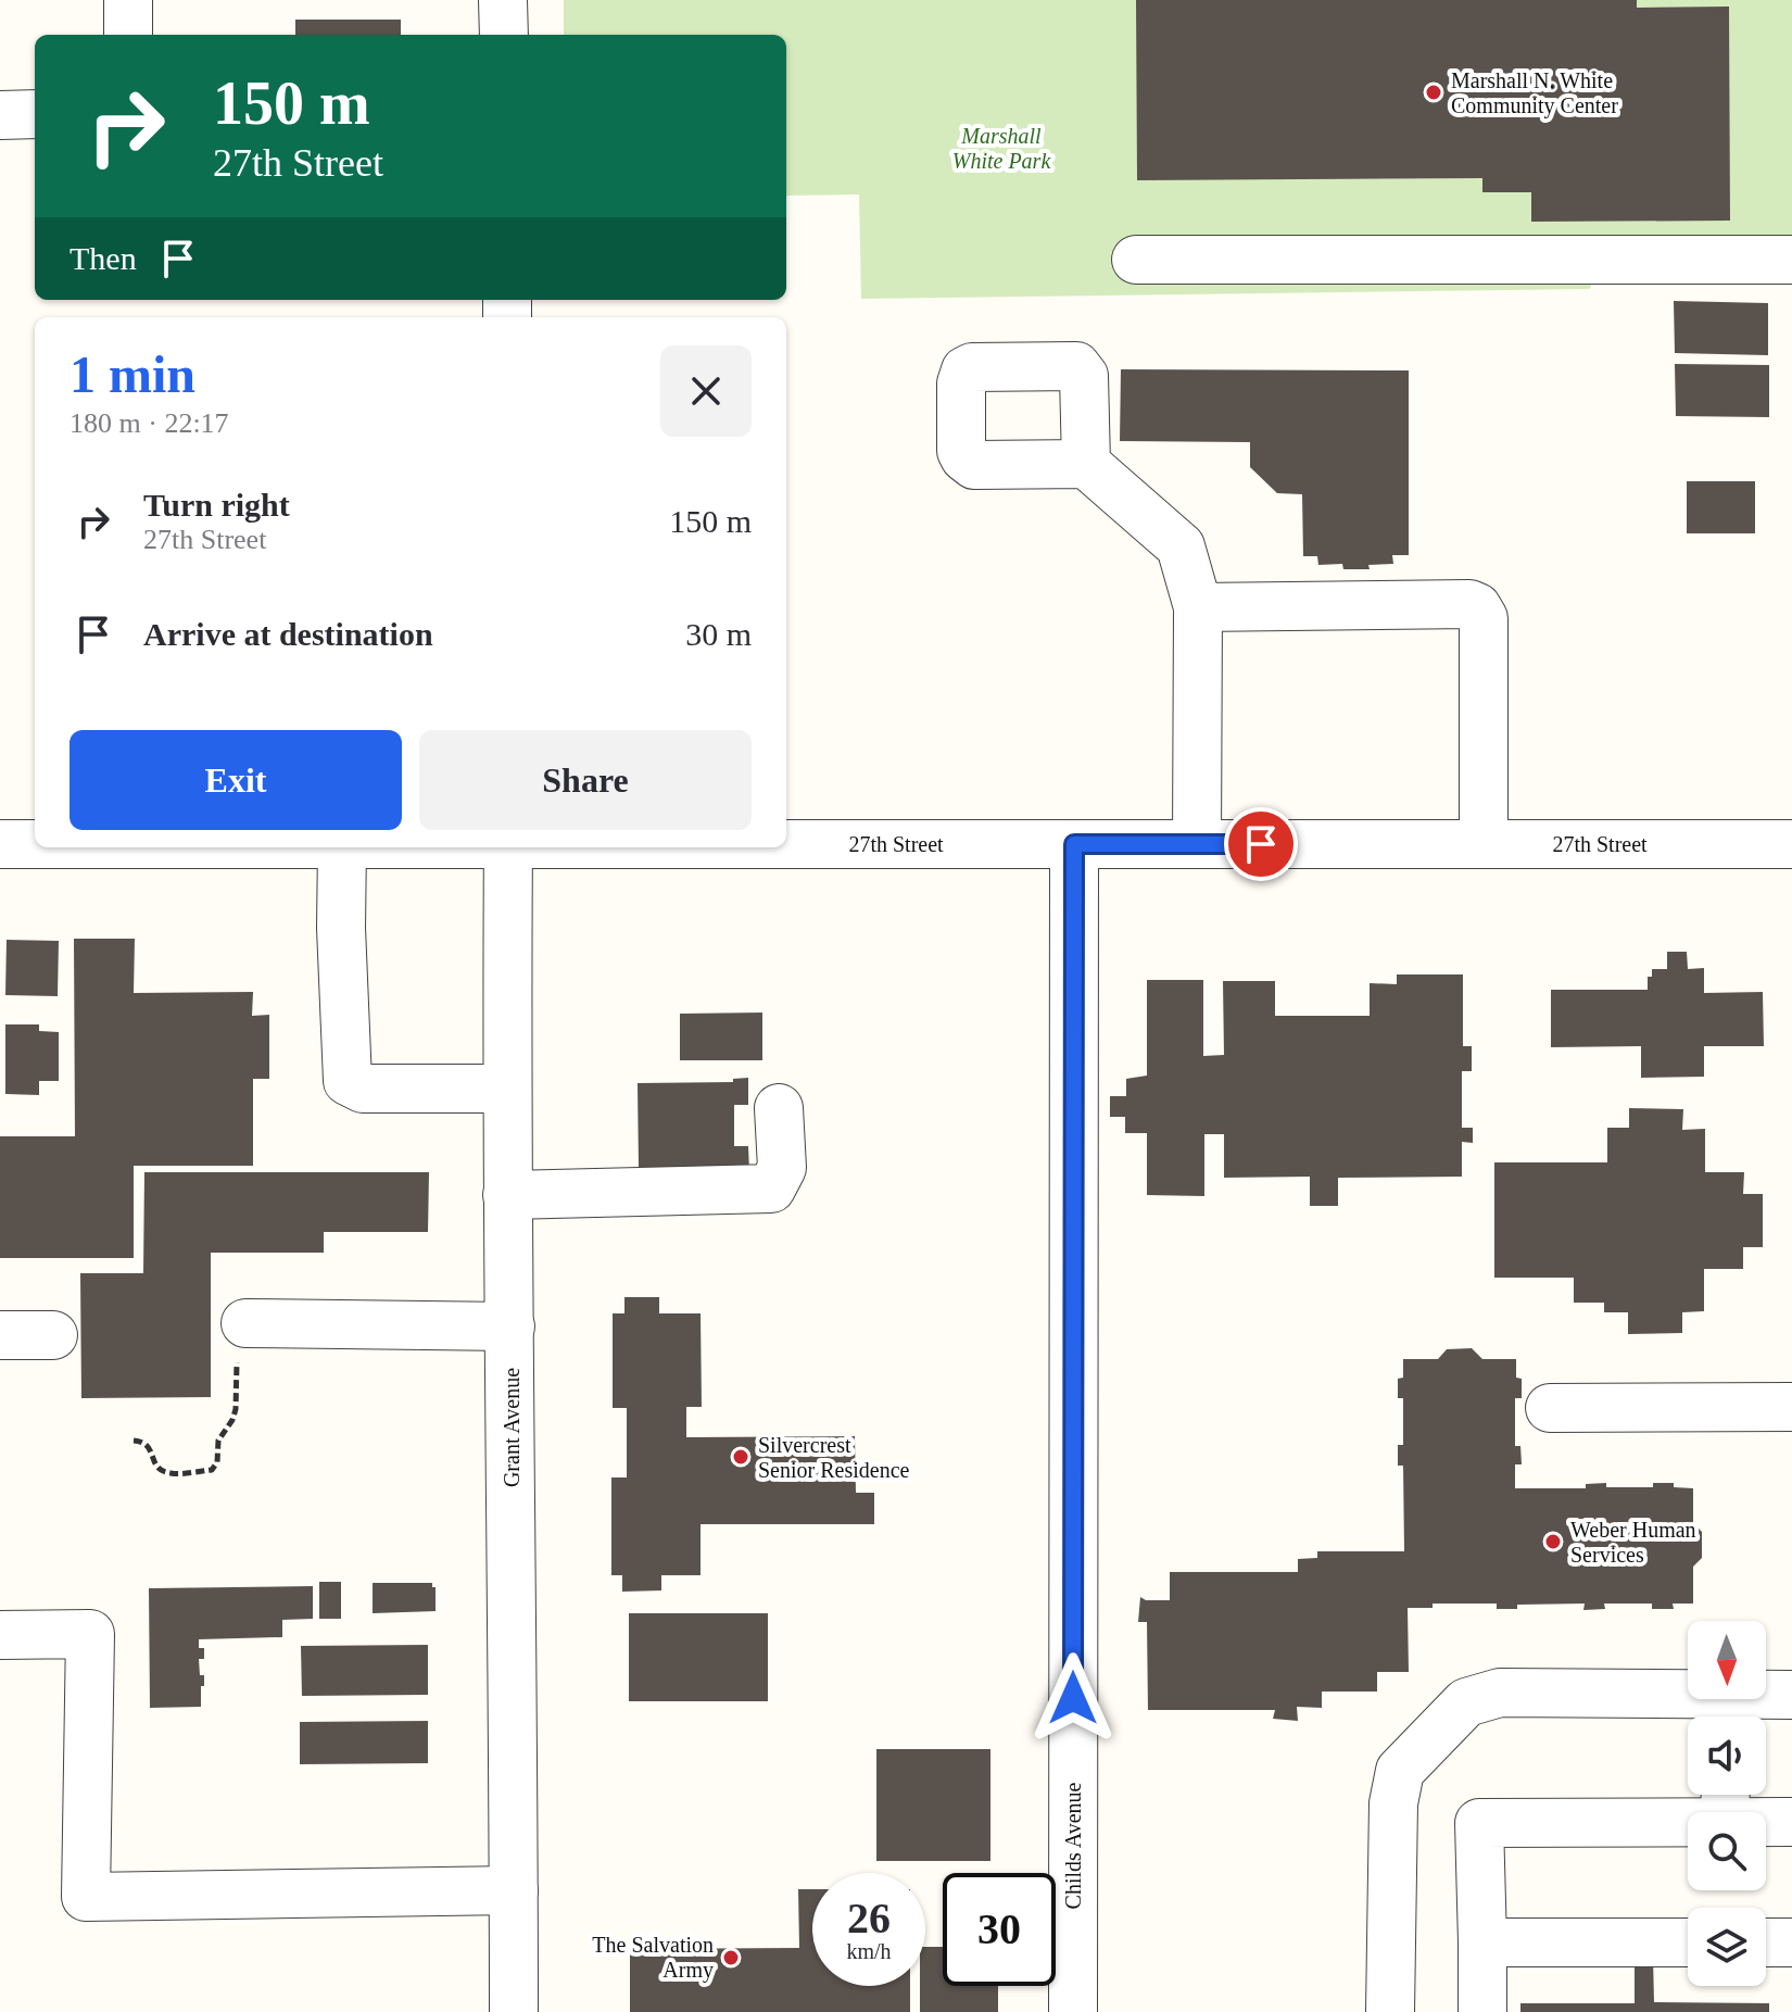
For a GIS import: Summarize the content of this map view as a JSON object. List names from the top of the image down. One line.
{"streets":{"street":["27th Street","Grant Avenue","Childs Avenue"]},"crossings":[["27th Street","Childs Avenue"]],"parks":["Marshall White Park"],"places":["Marshall N. White Community Center","Silvercrest Senior Residence","Weber Human Services","The Salvation Army"],"north":"bottom","page":{"turn":["150 m","27th Street"],"then":"Then","heading":["1 min","180 m · 22:17"],"list":[{"name":"Turn right","note":"27th Street","value":"150 m"},{"name":"Arrive at destination","value":"30 m"}],"buttons":["Exit","Share"],"speed":"26 km/h","limit":"30"}}
